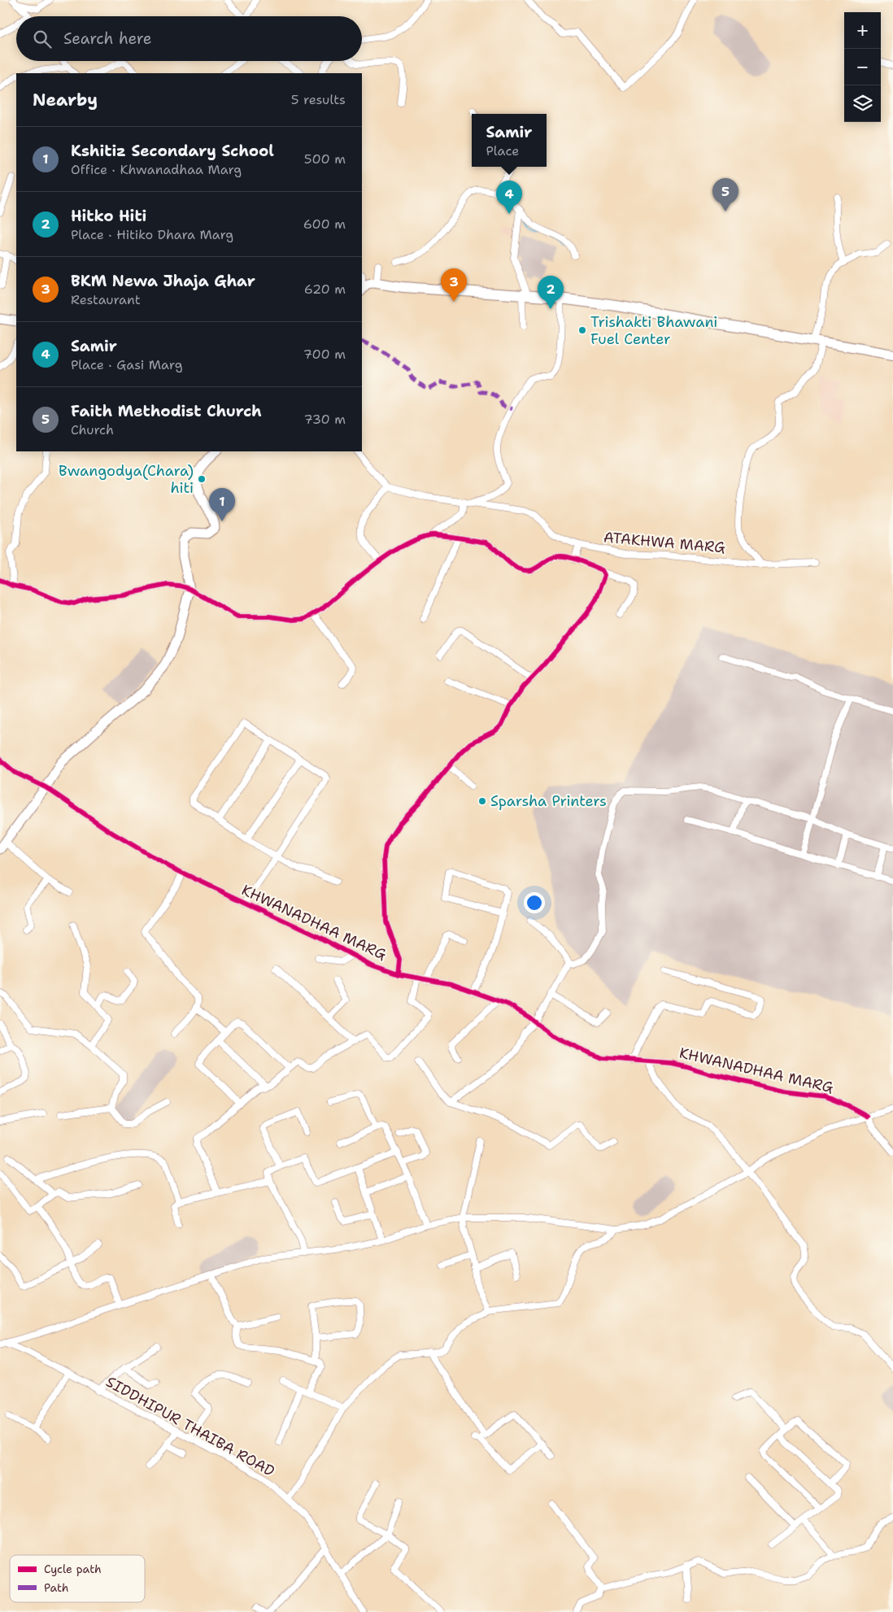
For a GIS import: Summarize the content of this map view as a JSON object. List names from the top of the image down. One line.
{"streets":{"street":["ATAKHWA MARG","KHWANADHAA MARG","SIDDHIPUR THAIBA ROAD"]},"places":["Trishakti Bhawani Fuel Center","Bwangodya(Chara) hiti","Sparsha Printers"],"legend":["Cycle path","Path"],"page":{"map_buttons":["+","−"],"search":"Search here","heading":["Nearby","5 results"],"popup":["Samir","Place"],"list":[{"mark":"1","name":"Kshitiz Secondary School","note":"Office · Khwanadhaa Marg","value":"500 m"},{"mark":"2","name":"Hitko Hiti","note":"Place · Hitiko Dhara Marg","value":"600 m"},{"mark":"3","name":"BKM Newa Jhaja Ghar","note":"Restaurant","value":"620 m"},{"mark":"4","name":"Samir","note":"Place · Gasi Marg","value":"700 m"},{"mark":"5","name":"Faith Methodist Church","note":"Church","value":"730 m"}],"pins":["5","4","3","2","1"]}}
